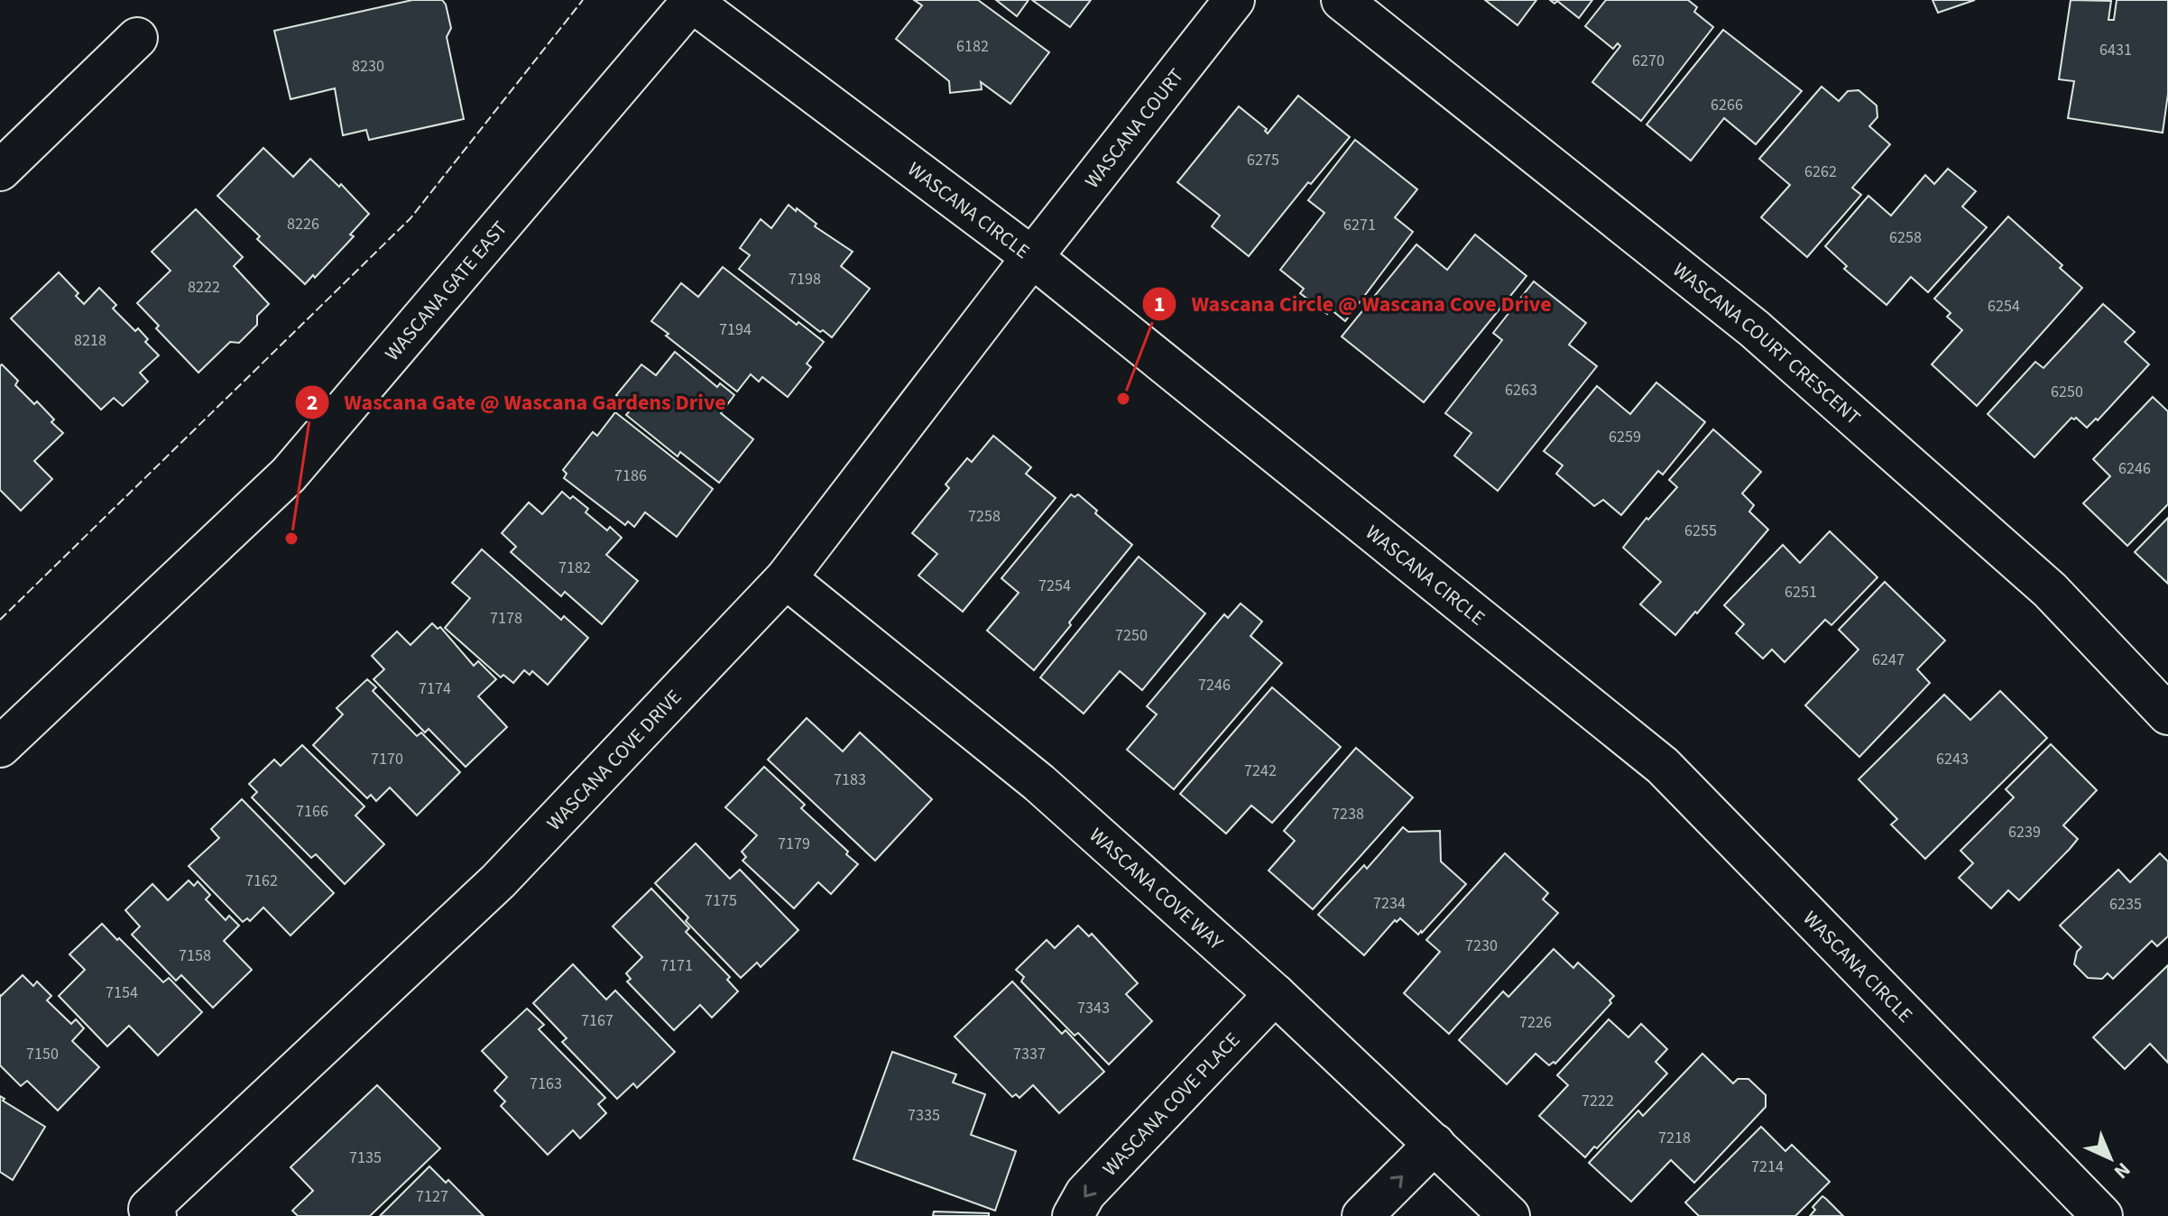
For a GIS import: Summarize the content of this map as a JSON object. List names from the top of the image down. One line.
{"streets":{"street":["WASCANA COURT","WASCANA CIRCLE","WASCANA GATE EAST","WASCANA COURT CRESCENT","WASCANA COVE DRIVE","WASCANA COVE WAY","WASCANA COVE PLACE"]},"crossings":[["WASCANA COURT","WASCANA CIRCLE"],["WASCANA COURT","WASCANA COVE DRIVE"],["WASCANA CIRCLE","WASCANA GATE EAST"],["WASCANA CIRCLE","WASCANA COVE DRIVE"],["WASCANA COVE DRIVE","WASCANA COVE WAY"],["WASCANA COVE WAY","WASCANA COVE PLACE"]],"places":["Wascana Circle @ Wascana Cove Drive","Wascana Gate @ Wascana Gardens Drive"],"house_numbers":["6182","6431","6270","8230","6266","6275","6262","8226","6271","6258","7198","8222","6254","7194","8218","6263","6250","6259","6246","7186","7258","6255","7182","7254","6251","7178","7250","6247","7246","7174","7170","6243","7242","7183","7166","7238","6239","7179","7162","7175","7234","6235","7230","7158","7171","7154","7343","7167","7226","7150","7337","7163","7222","7335","7218","7135","7214","7127"],"north":"bottom right"}
